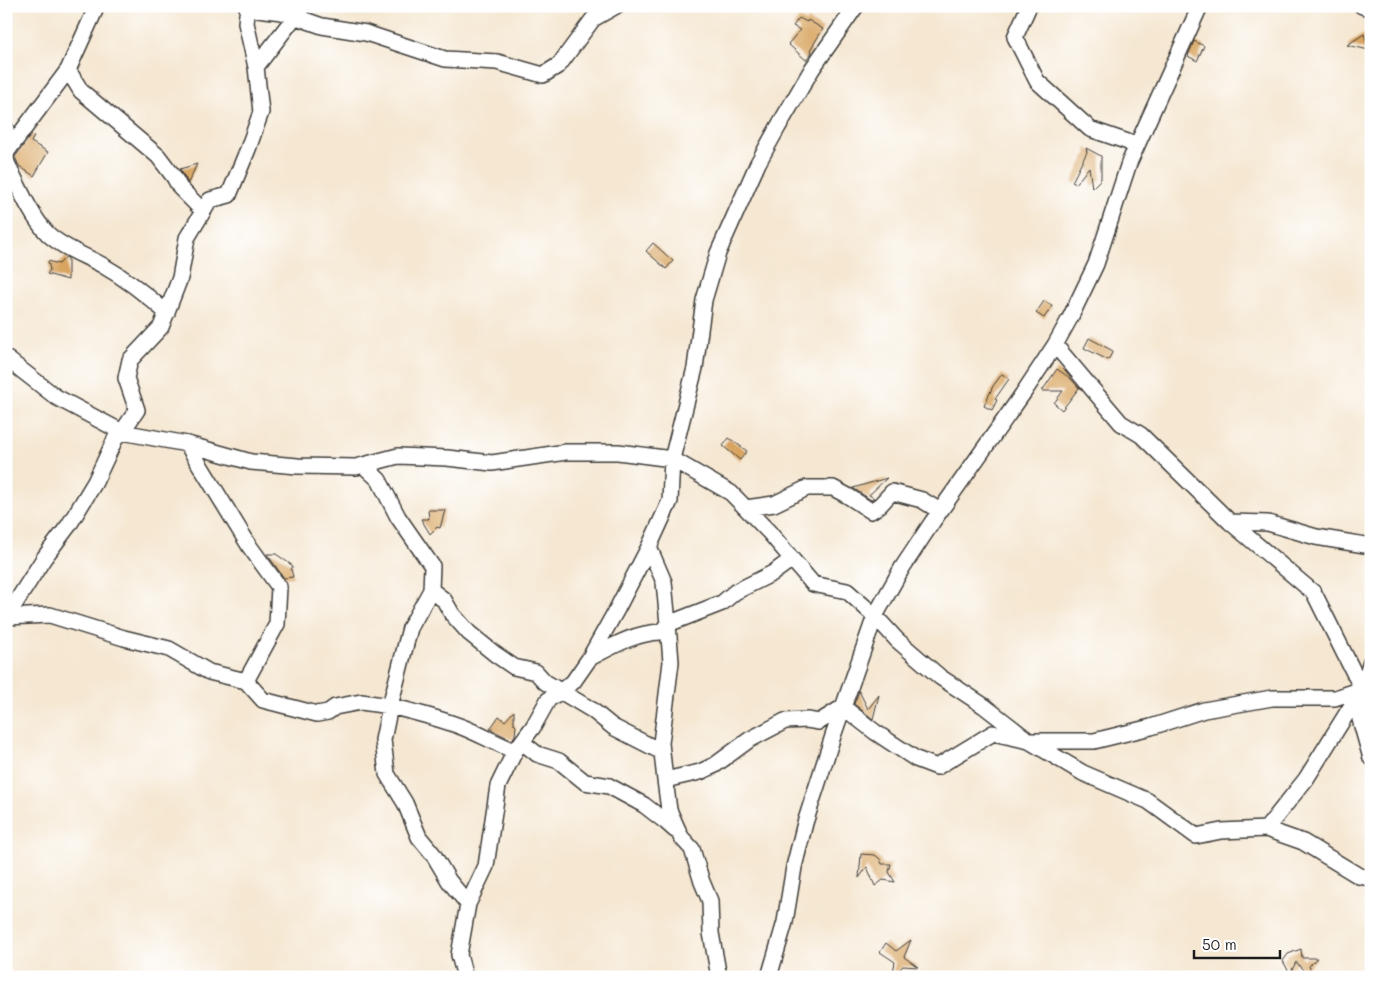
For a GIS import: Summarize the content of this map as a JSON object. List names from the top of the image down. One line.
{"scale_bar":"50 m"}
